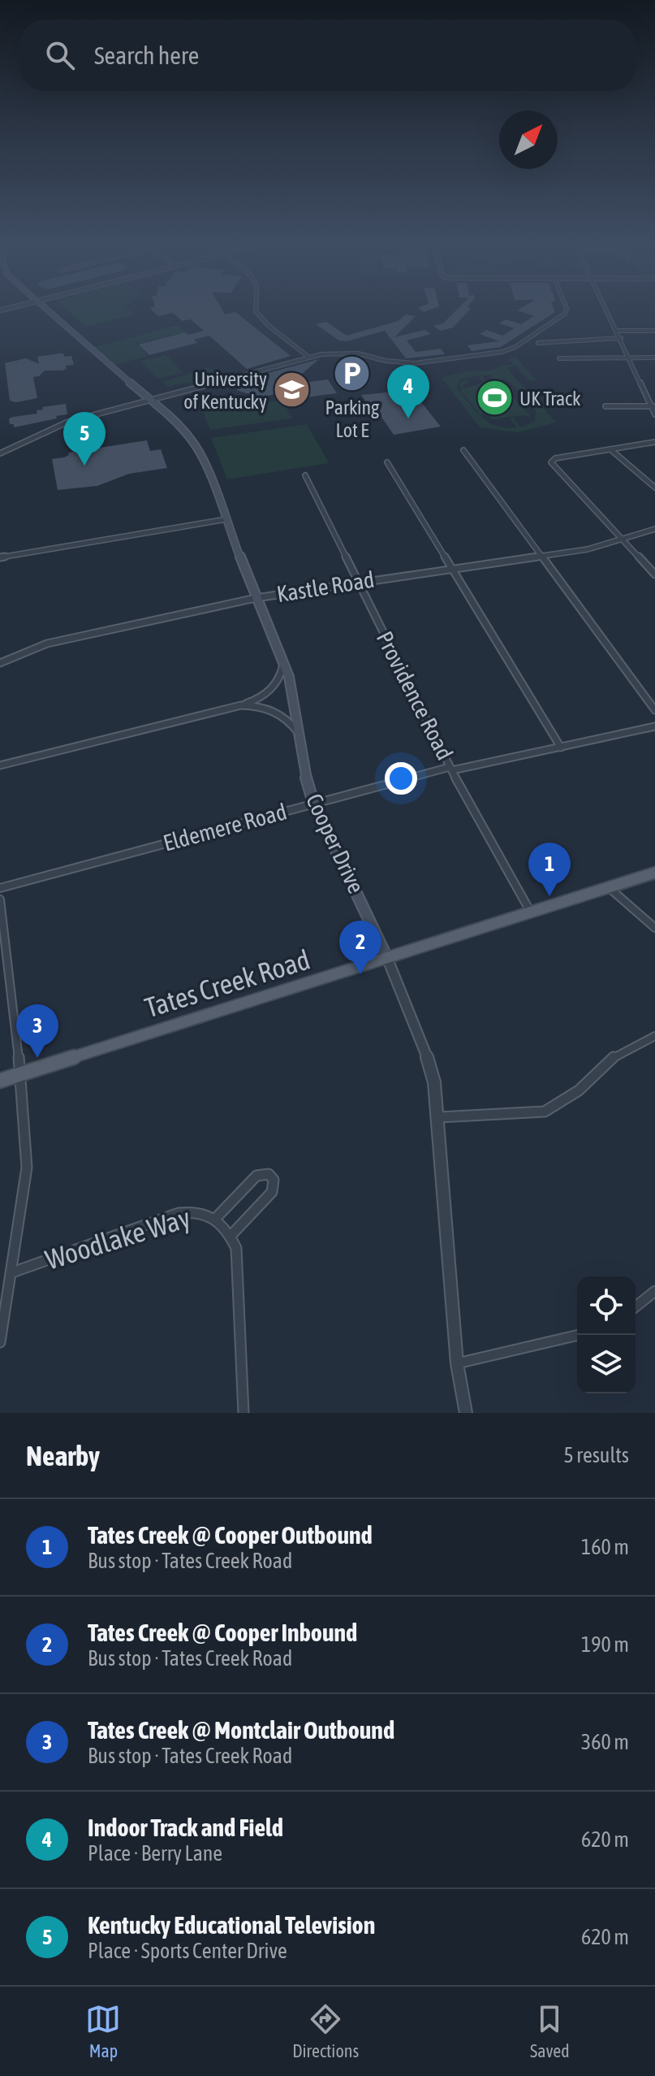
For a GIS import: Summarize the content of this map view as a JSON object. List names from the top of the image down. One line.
{"streets":{"main road":["Cooper Drive","Tates Creek Road"],"street":["Kastle Road","Providence Road","Eldemere Road","Woodlake Way"]},"crossings":[["Kastle Road","Providence Road"],["Kastle Road","Cooper Drive"],["Providence Road","Eldemere Road"],["Providence Road","Tates Creek Road"],["Eldemere Road","Cooper Drive"],["Cooper Drive","Tates Creek Road"]],"places":{"parking":["Parking Lot E"],"school or university":["University of Kentucky"],"sports":["UK Track"]},"north":"top right","page":{"search":"Search here","pins":["4","5","1","2","3"],"heading":["Nearby","5 results"],"list":[{"mark":"1","name":"Tates Creek @ Cooper Outbound","note":"Bus stop · Tates Creek Road","value":"160 m"},{"mark":"2","name":"Tates Creek @ Cooper Inbound","note":"Bus stop · Tates Creek Road","value":"190 m"},{"mark":"3","name":"Tates Creek @ Montclair Outbound","note":"Bus stop · Tates Creek Road","value":"360 m"},{"mark":"4","name":"Indoor Track and Field","note":"Place · Berry Lane","value":"620 m"},{"mark":"5","name":"Kentucky Educational Television","note":"Place · Sports Center Drive","value":"620 m"}],"nav":["Map","Directions","Saved"]}}
